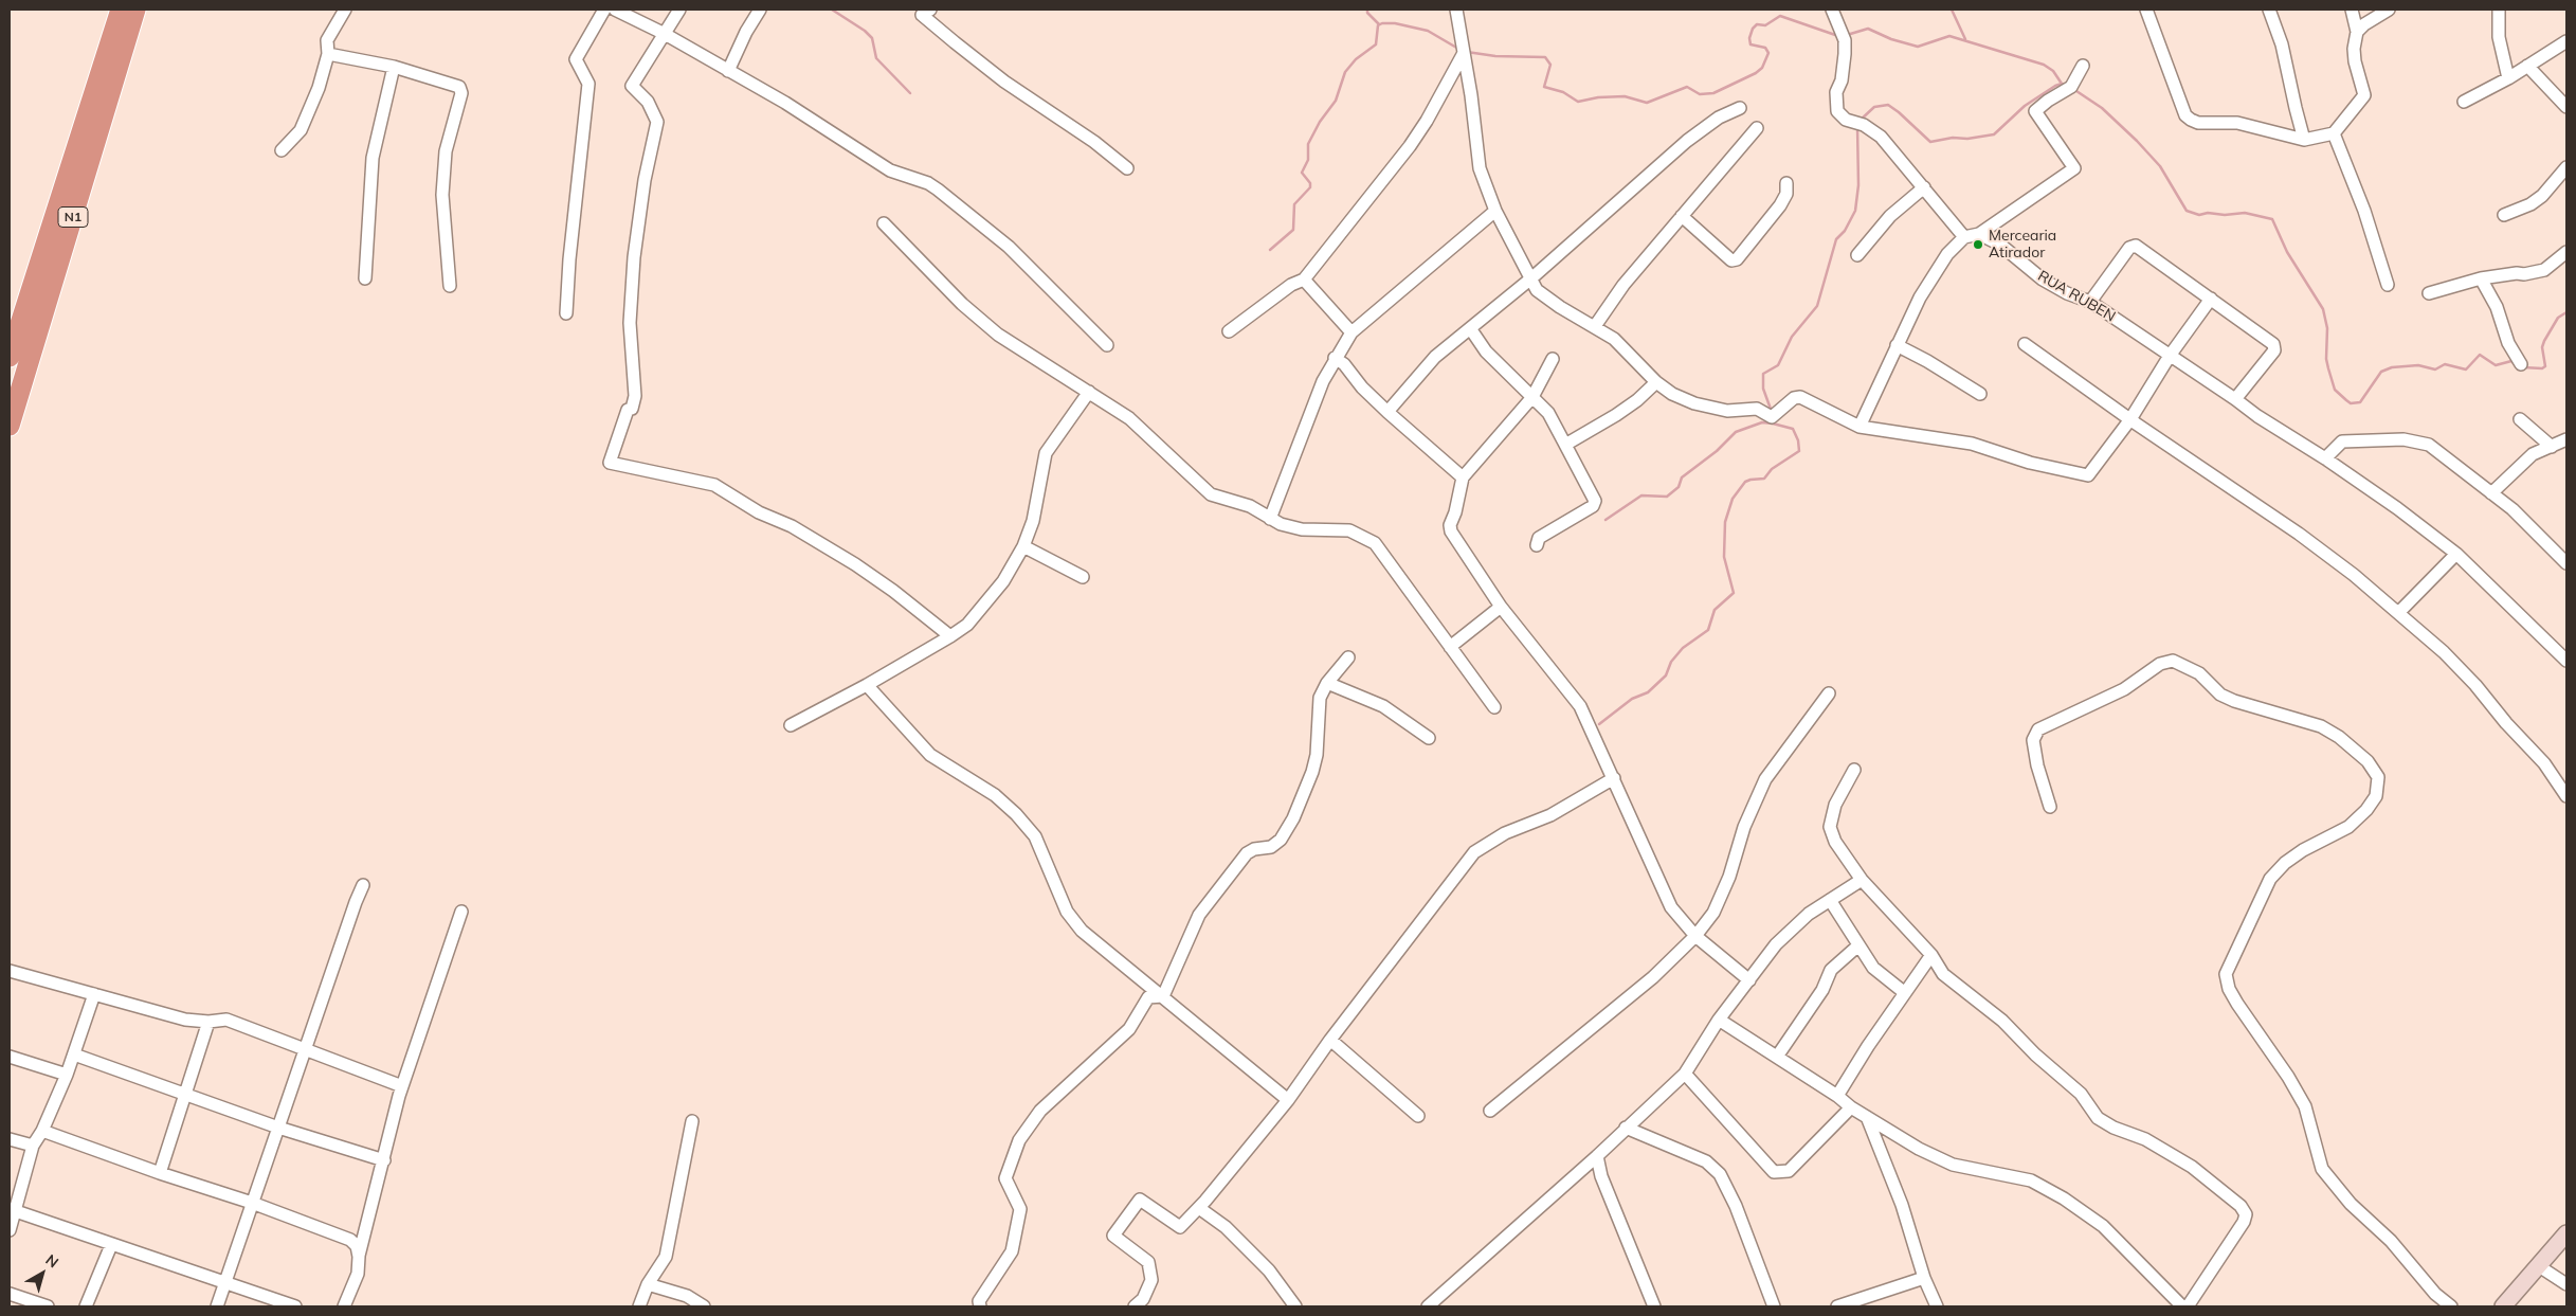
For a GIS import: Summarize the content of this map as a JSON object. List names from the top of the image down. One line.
{"streets":{"highway":["N1"],"street":["RUA RUBEN"]},"places":["Mercearia Atirador"],"north":"top right"}
